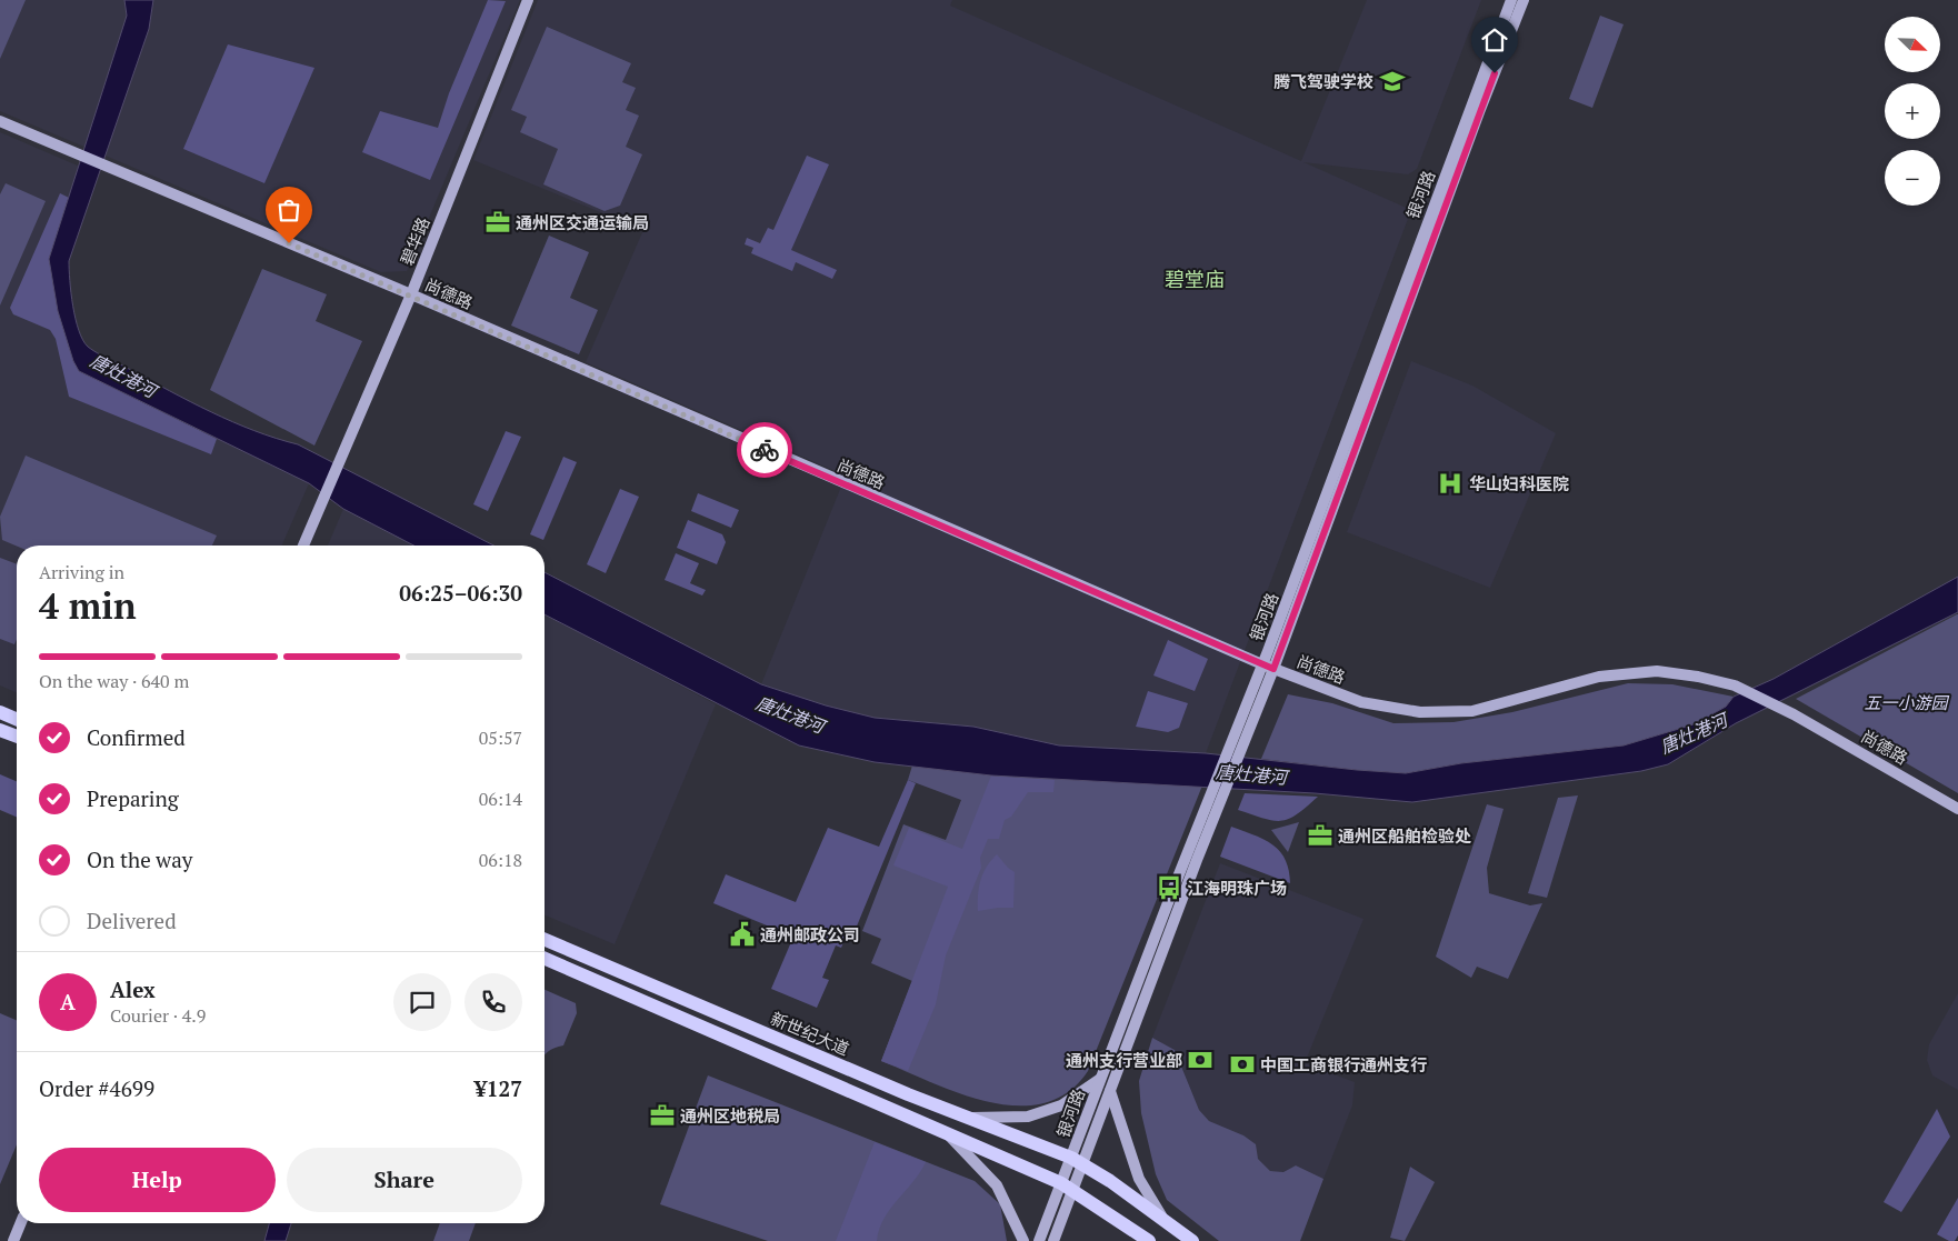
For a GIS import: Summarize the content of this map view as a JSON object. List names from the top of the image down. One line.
{"streets":{"main road":["银河路","碧华路","尚德路","新世纪大道"]},"crossings":[["银河路","尚德路"],["银河路","新世纪大道"],["碧华路","尚德路"]],"districts":["碧堂庙"],"water":["唐灶港河"],"parks":["五一小游园"],"places":{"school or university":["腾飞驾驶学校"],"office":["通州区交通运输局","通州区船舶检验处","通州区地税局"],"hospital":["华山妇科医院"],"bus stop":["江海明珠广场"],"public building":["通州邮政公司"],"bank":["通州支行营业部","中国工商银行通州支行"]},"north":"bottom right","page":{"map_buttons":["+","−"],"heading":["4 min","Arriving in","06:25–06:30"],"panel":["Alex","Courier · 4.9","Order #4699","¥127"],"bar":"On the way · 640 m","list":[["Confirmed","05:57"],["Preparing","06:14"],["On the way","06:18"],"Delivered"],"round":"A","buttons":["Help","Share"]}}
